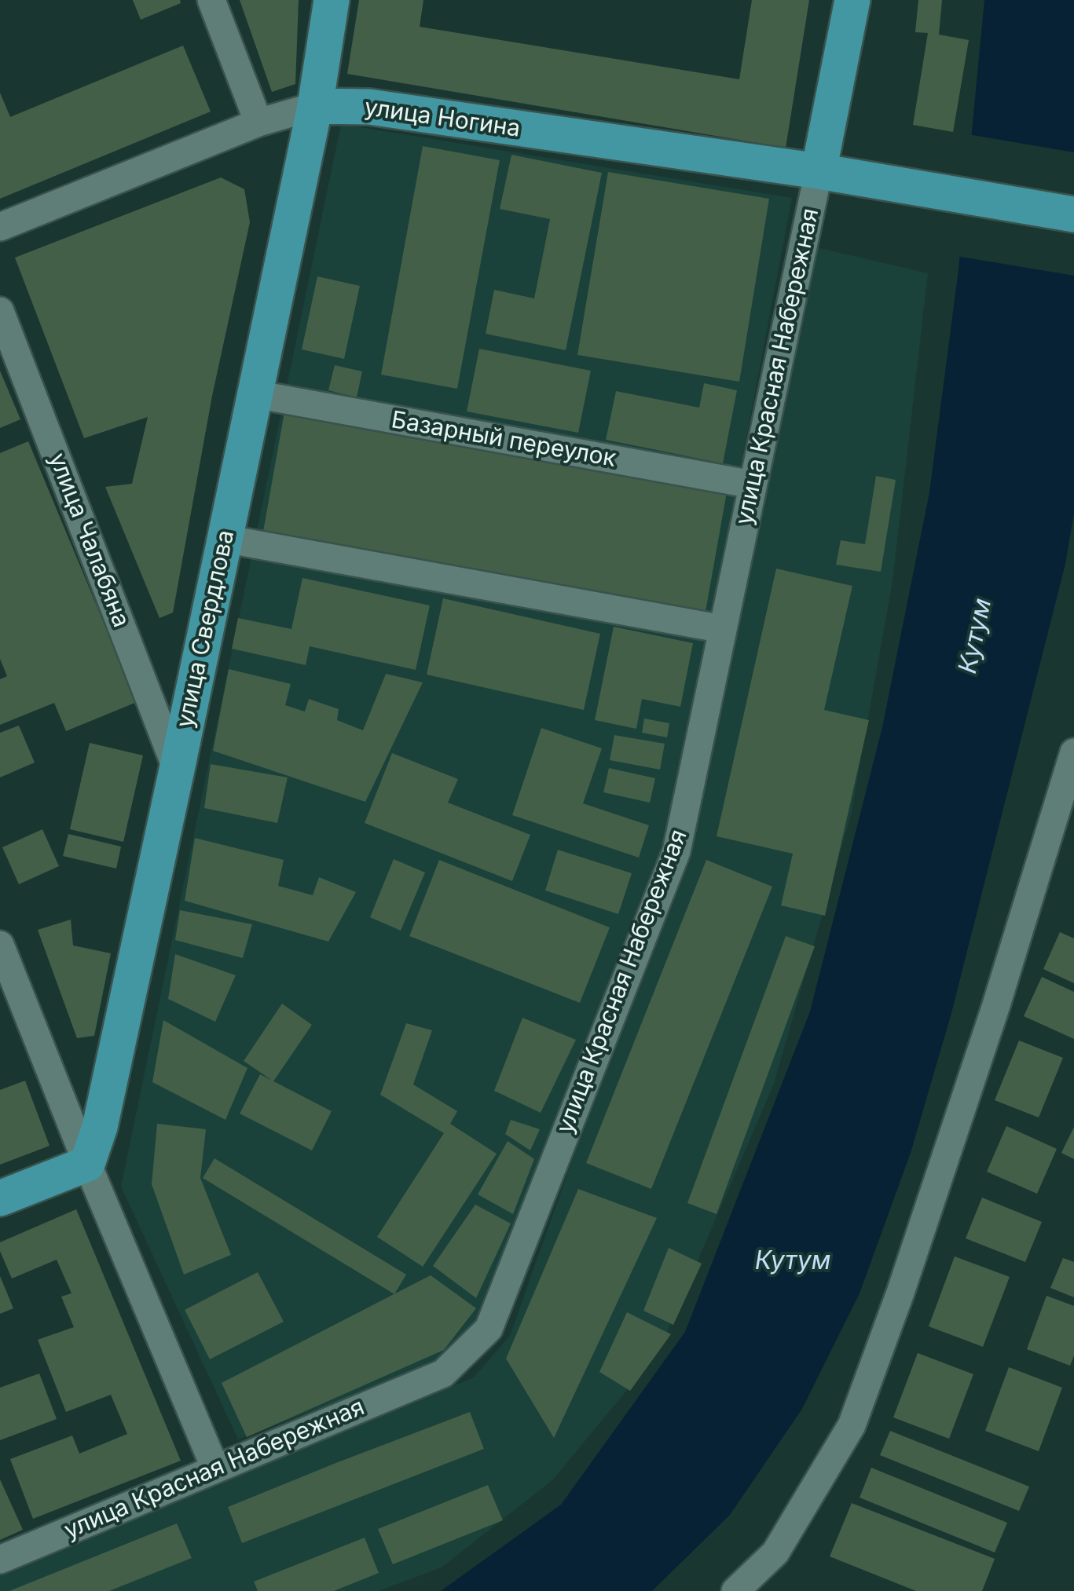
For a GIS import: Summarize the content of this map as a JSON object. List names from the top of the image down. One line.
{"streets":{"main road":["улица Ногина","улица Красная Набережная","улица Свердлова"],"street":["Базарный переулок","улица Чалабяна"]},"crossings":[["улица Ногина","улица Красная Набережная"],["улица Ногина","улица Свердлова"],["улица Красная Набережная","Базарный переулок"],["Базарный переулок","улица Свердлова"],["улица Чалабяна","улица Свердлова"]],"water":["Кутум"]}
